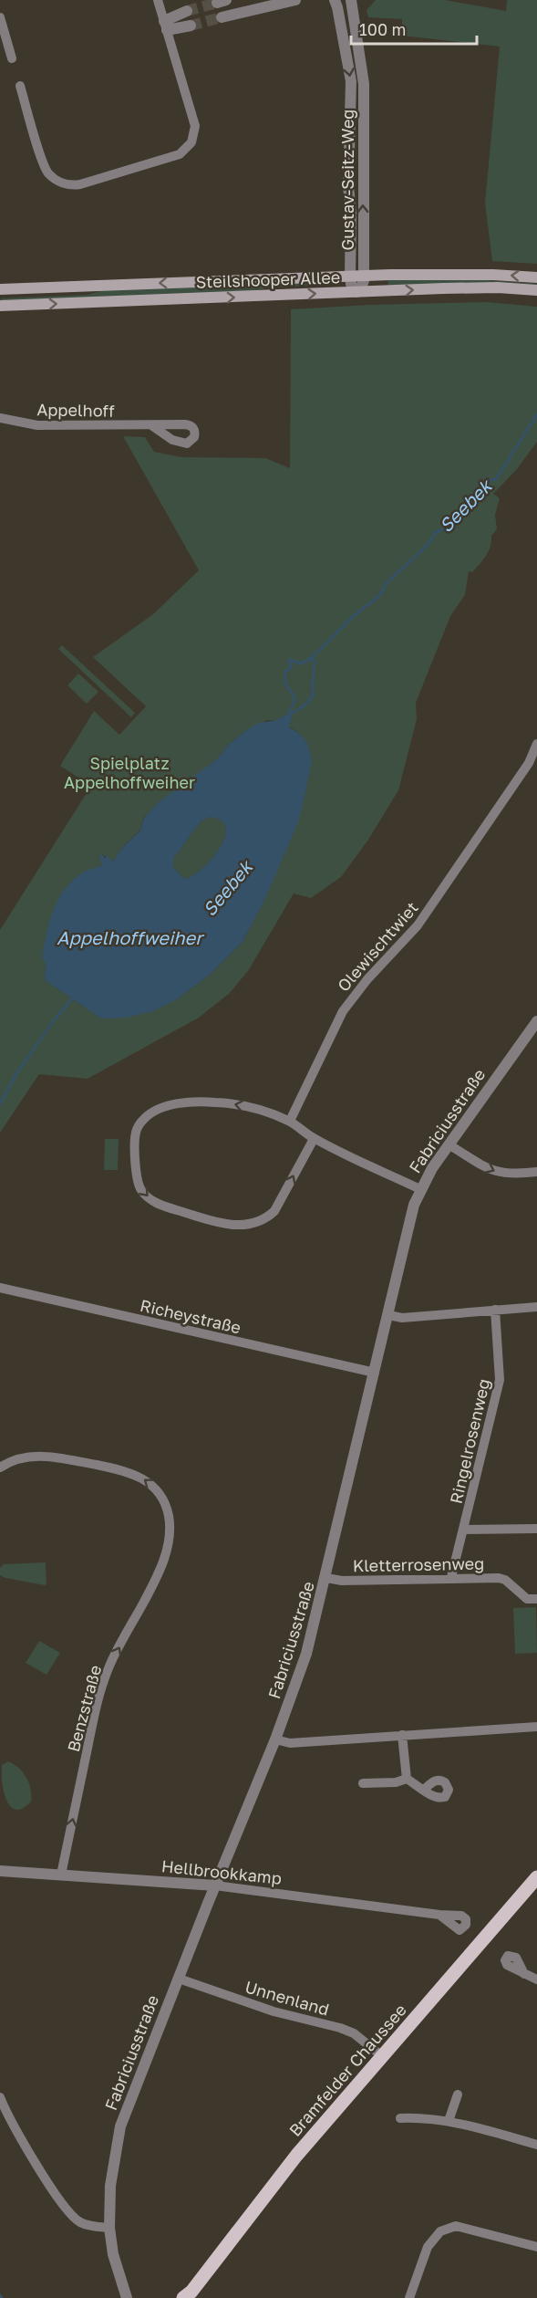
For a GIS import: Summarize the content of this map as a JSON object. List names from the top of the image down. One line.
{"streets":{"main road":["Steilshooper Allee","Bramfelder Chaussee"],"street":["Gustav-Seitz-Weg","Appelhoff","Olewischtwiet","Fabriciusstraße","Richeystraße","Ringelrosenweg","Kletterrosenweg","Benzstraße","Hellbrookkamp","Unnenland"]},"crossings":[["Gustav-Seitz-Weg","Steilshooper Allee"],["Fabriciusstraße","Richeystraße"],["Fabriciusstraße","Kletterrosenweg"],["Fabriciusstraße","Hellbrookkamp"],["Fabriciusstraße","Unnenland"],["Ringelrosenweg","Kletterrosenweg"],["Benzstraße","Hellbrookkamp"],["Unnenland","Bramfelder Chaussee"]],"water":["Seebek","Appelhoffweiher"],"parks":["Spielplatz Appelhoffweiher"],"scale_bar":"100 m"}
